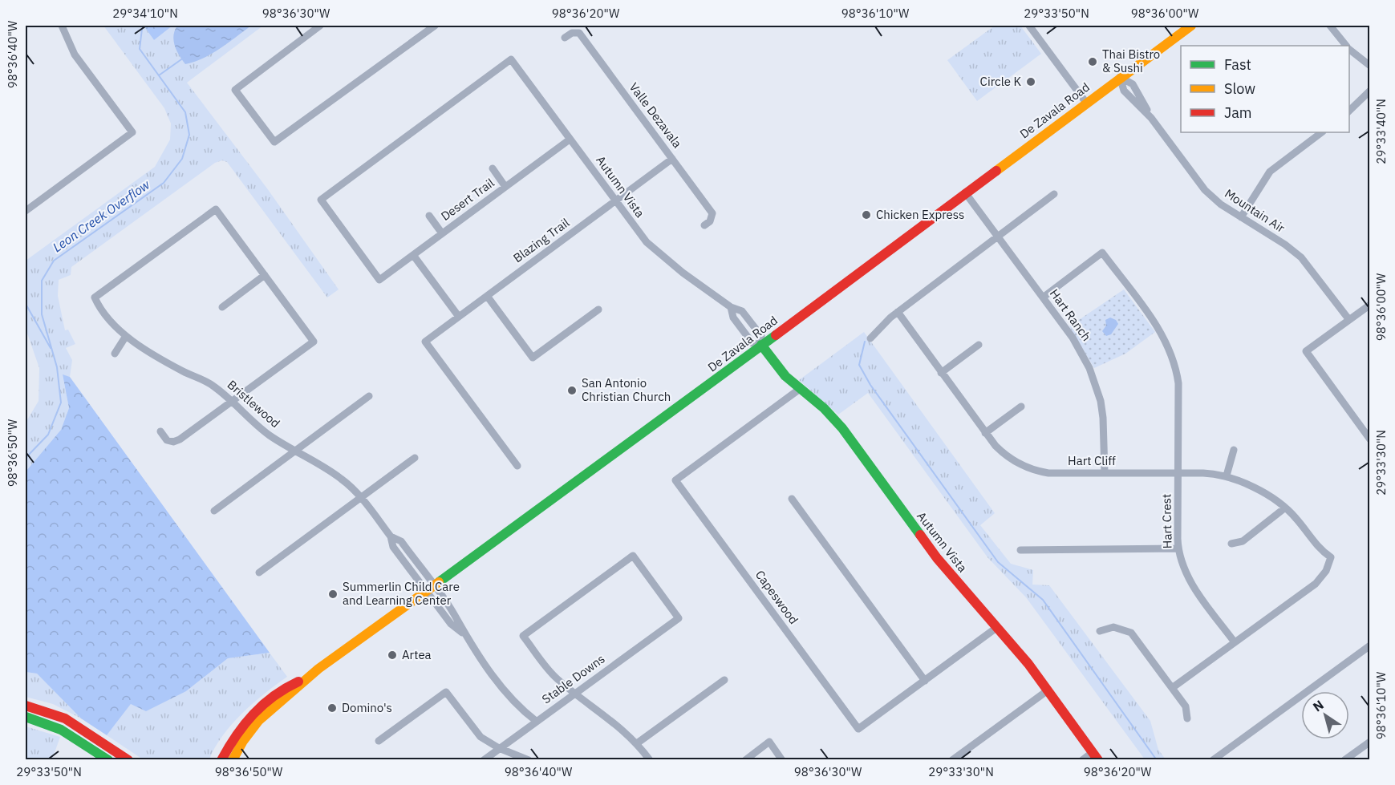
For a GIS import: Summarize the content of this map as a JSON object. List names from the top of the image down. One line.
{"streets":{"main road":["De Zavala Road","Autumn Vista"],"street":["Valle Dezavala","Desert Trail","Mountain Air","Blazing Trail","Hart Ranch","Bristlewood","Hart Cliff","Hart Crest","Capeswood","Stable Downs"]},"crossings":[["De Zavala Road","Autumn Vista"],["De Zavala Road","Mountain Air"],["De Zavala Road","Hart Ranch"],["De Zavala Road","Bristlewood"],["Valle Dezavala","Blazing Trail"],["Autumn Vista","Desert Trail"],["Autumn Vista","Blazing Trail"],["Autumn Vista","Capeswood"],["Hart Ranch","Hart Cliff"],["Hart Ranch","Hart Crest"],["Bristlewood","Stable Downs"],["Hart Cliff","Hart Crest"]],"water":["Leon Creek Overflow"],"places":["Thai Bistro & Sushi","Circle K","Chicken Express","San Antonio Christian Church","Summerlin Child Care and Learning Center","Artea","Domino's"],"legend":["Fast","Slow","Jam"],"north":"top left","coordinates":["29°34'10\"N","98°36'30\"W","98°36'20\"W","98°36'10\"W","29°33'50\"N","98°36'00\"W","98°36'40\"W","29°33'40\"N","98°36'50\"W","29°33'30\"N"]}
